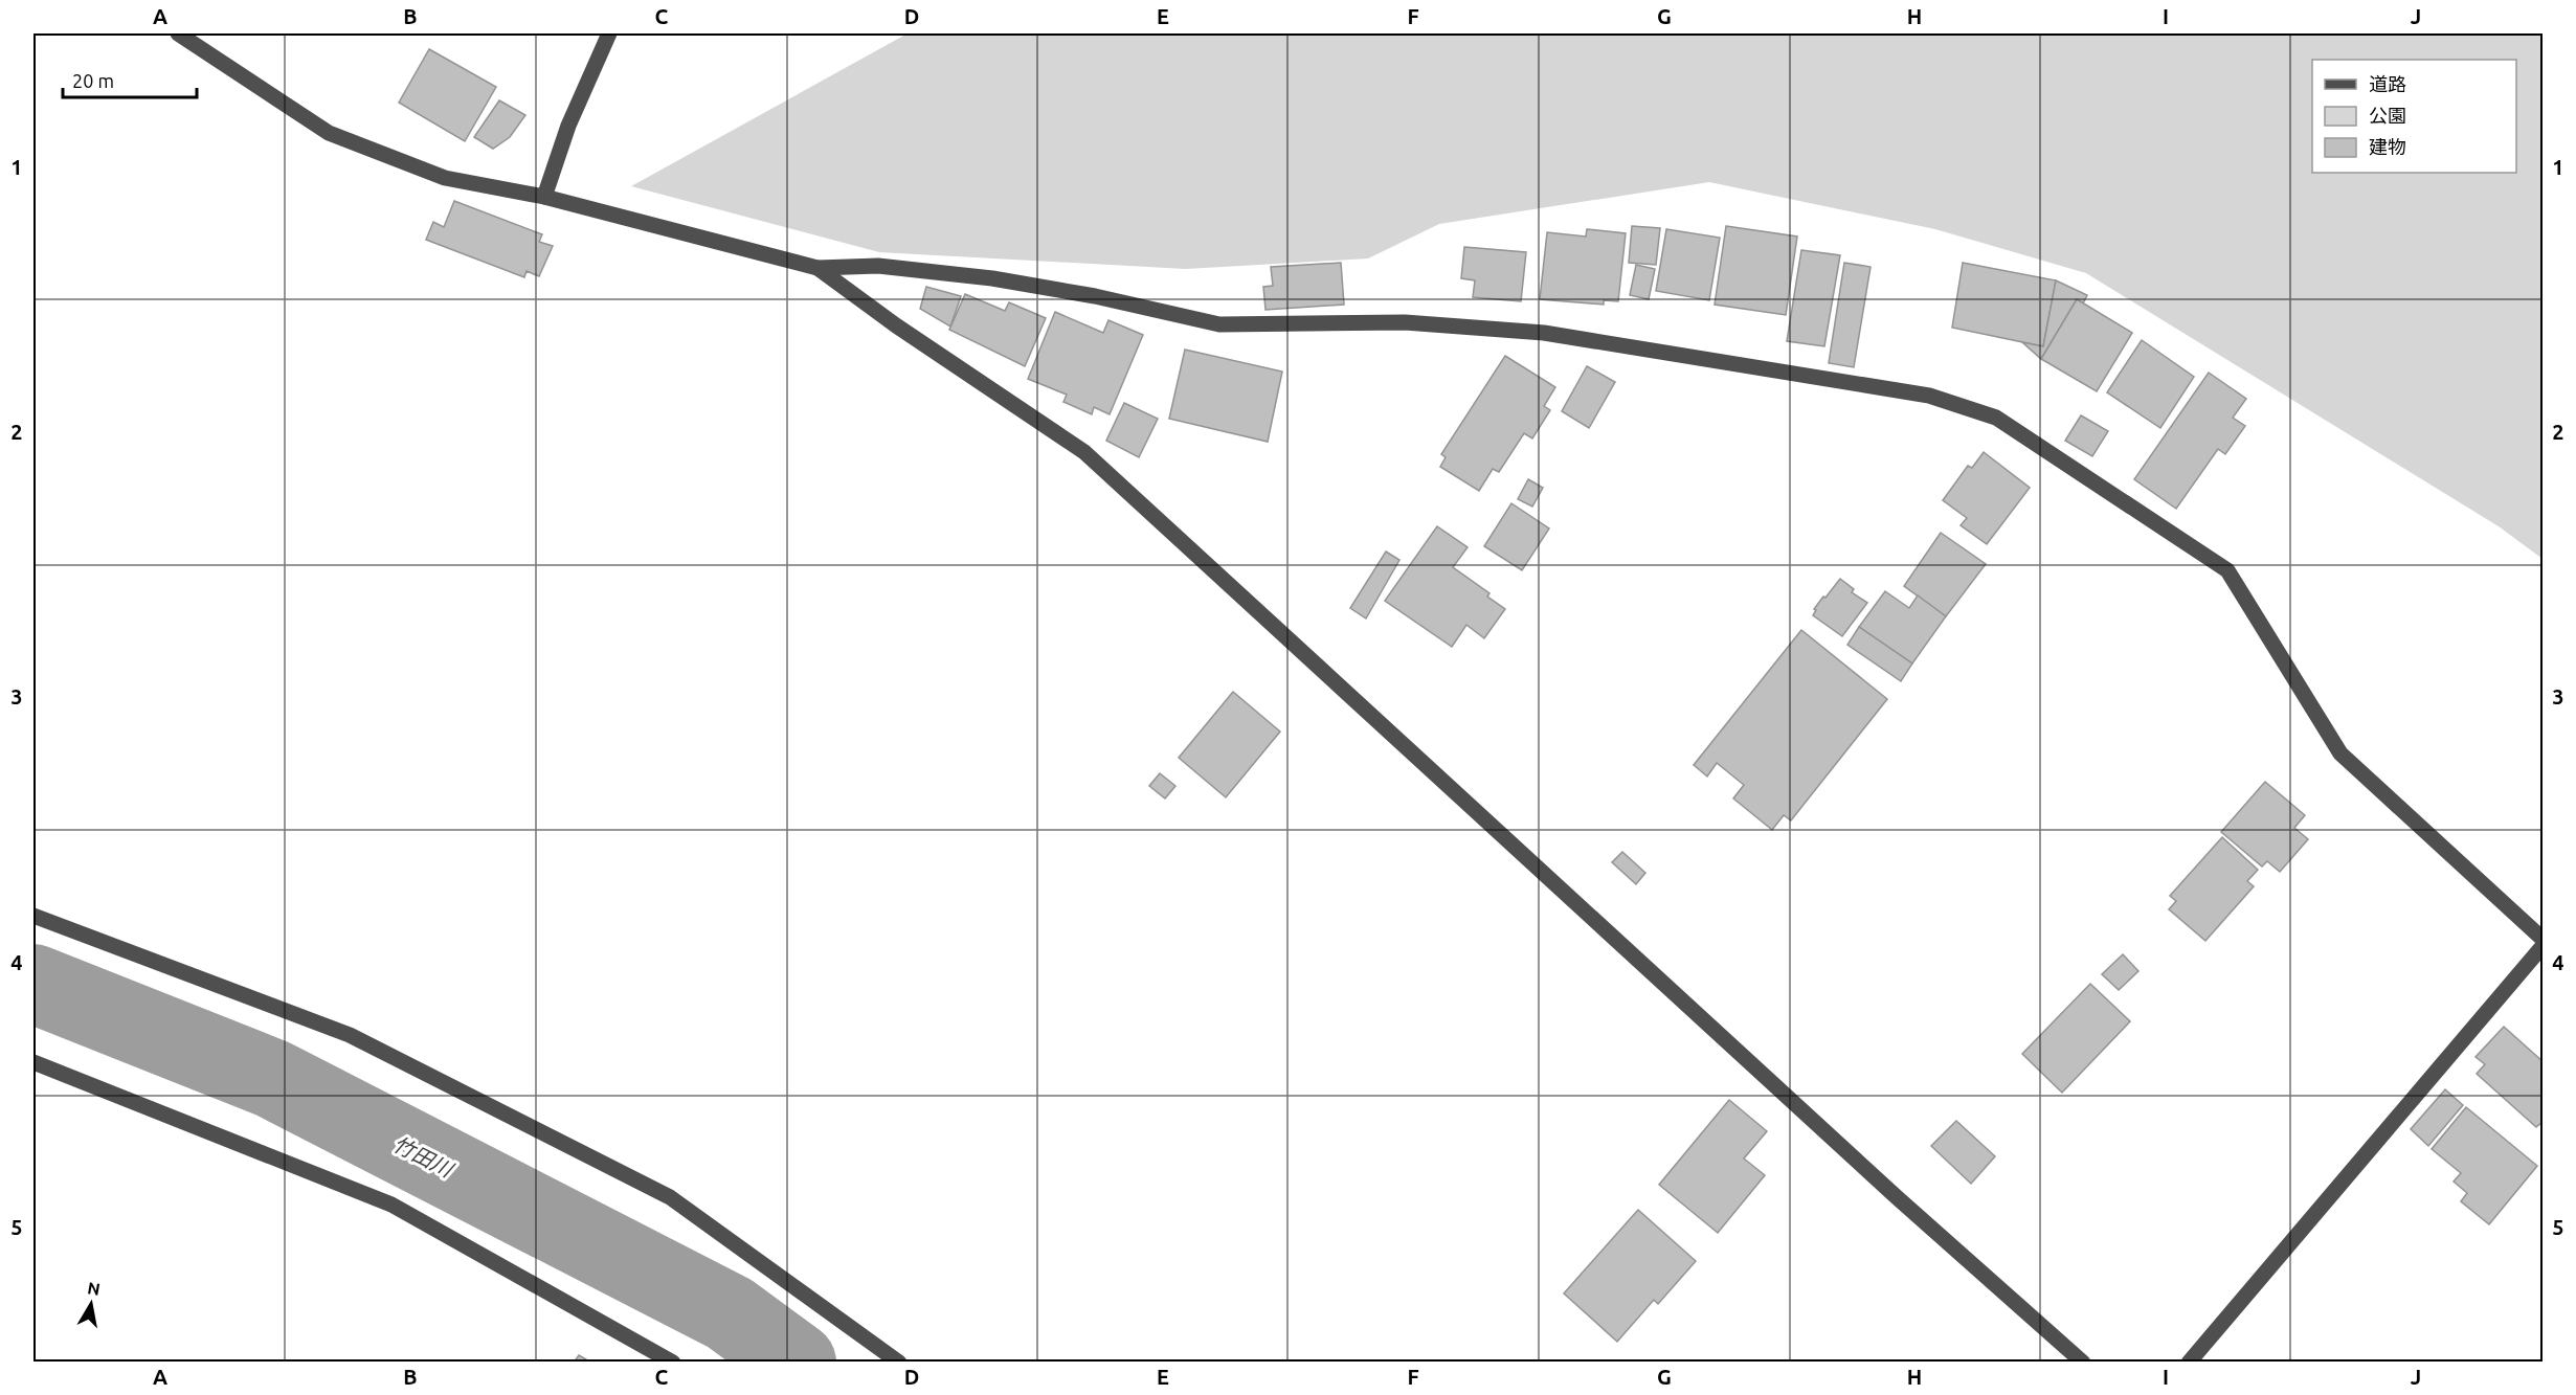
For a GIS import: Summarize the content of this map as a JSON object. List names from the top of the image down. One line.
{"water":["竹田川"],"legend":["道路","公園","建物"],"scale_bar":"20 m","north":"top","grid":{"columns":["A","B","C","D","E","F","G","H","I","J"],"rows":["1","2","3","4","5"]}}
